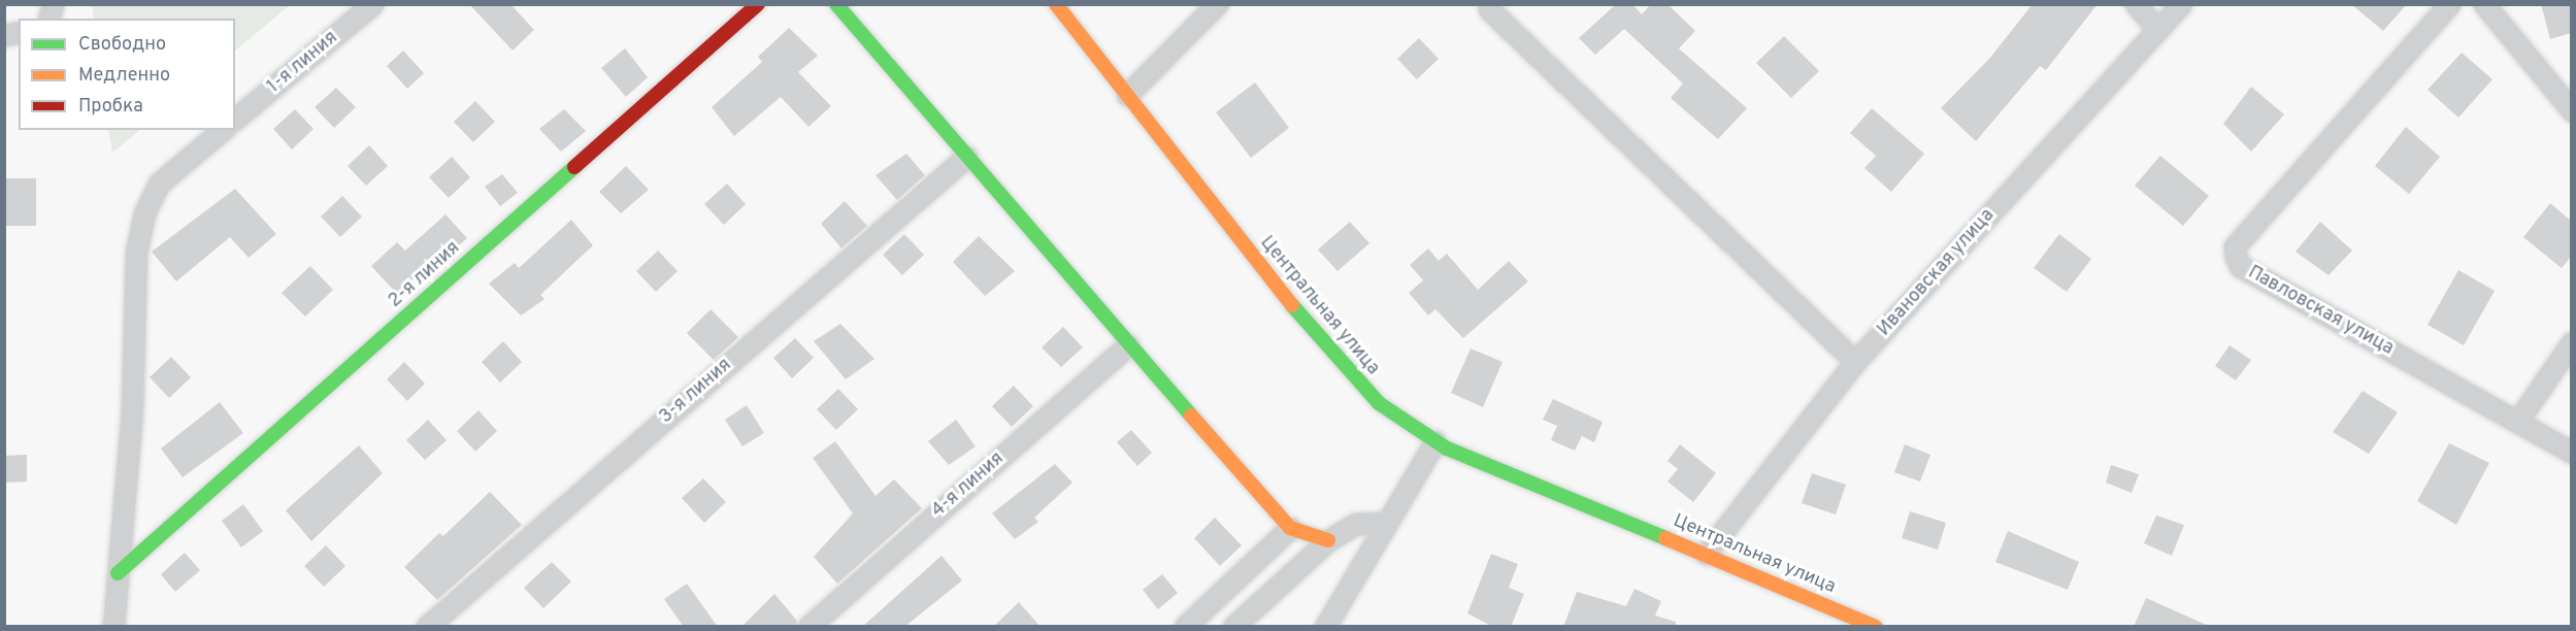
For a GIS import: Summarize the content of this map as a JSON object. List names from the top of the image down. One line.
{"streets":{"street":["1-я линия","Ивановская улица","2-я линия","Центральная улица","Павловская улица","3-я линия","4-я линия"]},"crossings":[["Ивановская улица","Центральная улица"]],"legend":["Свободно","Медленно","Пробка"]}
